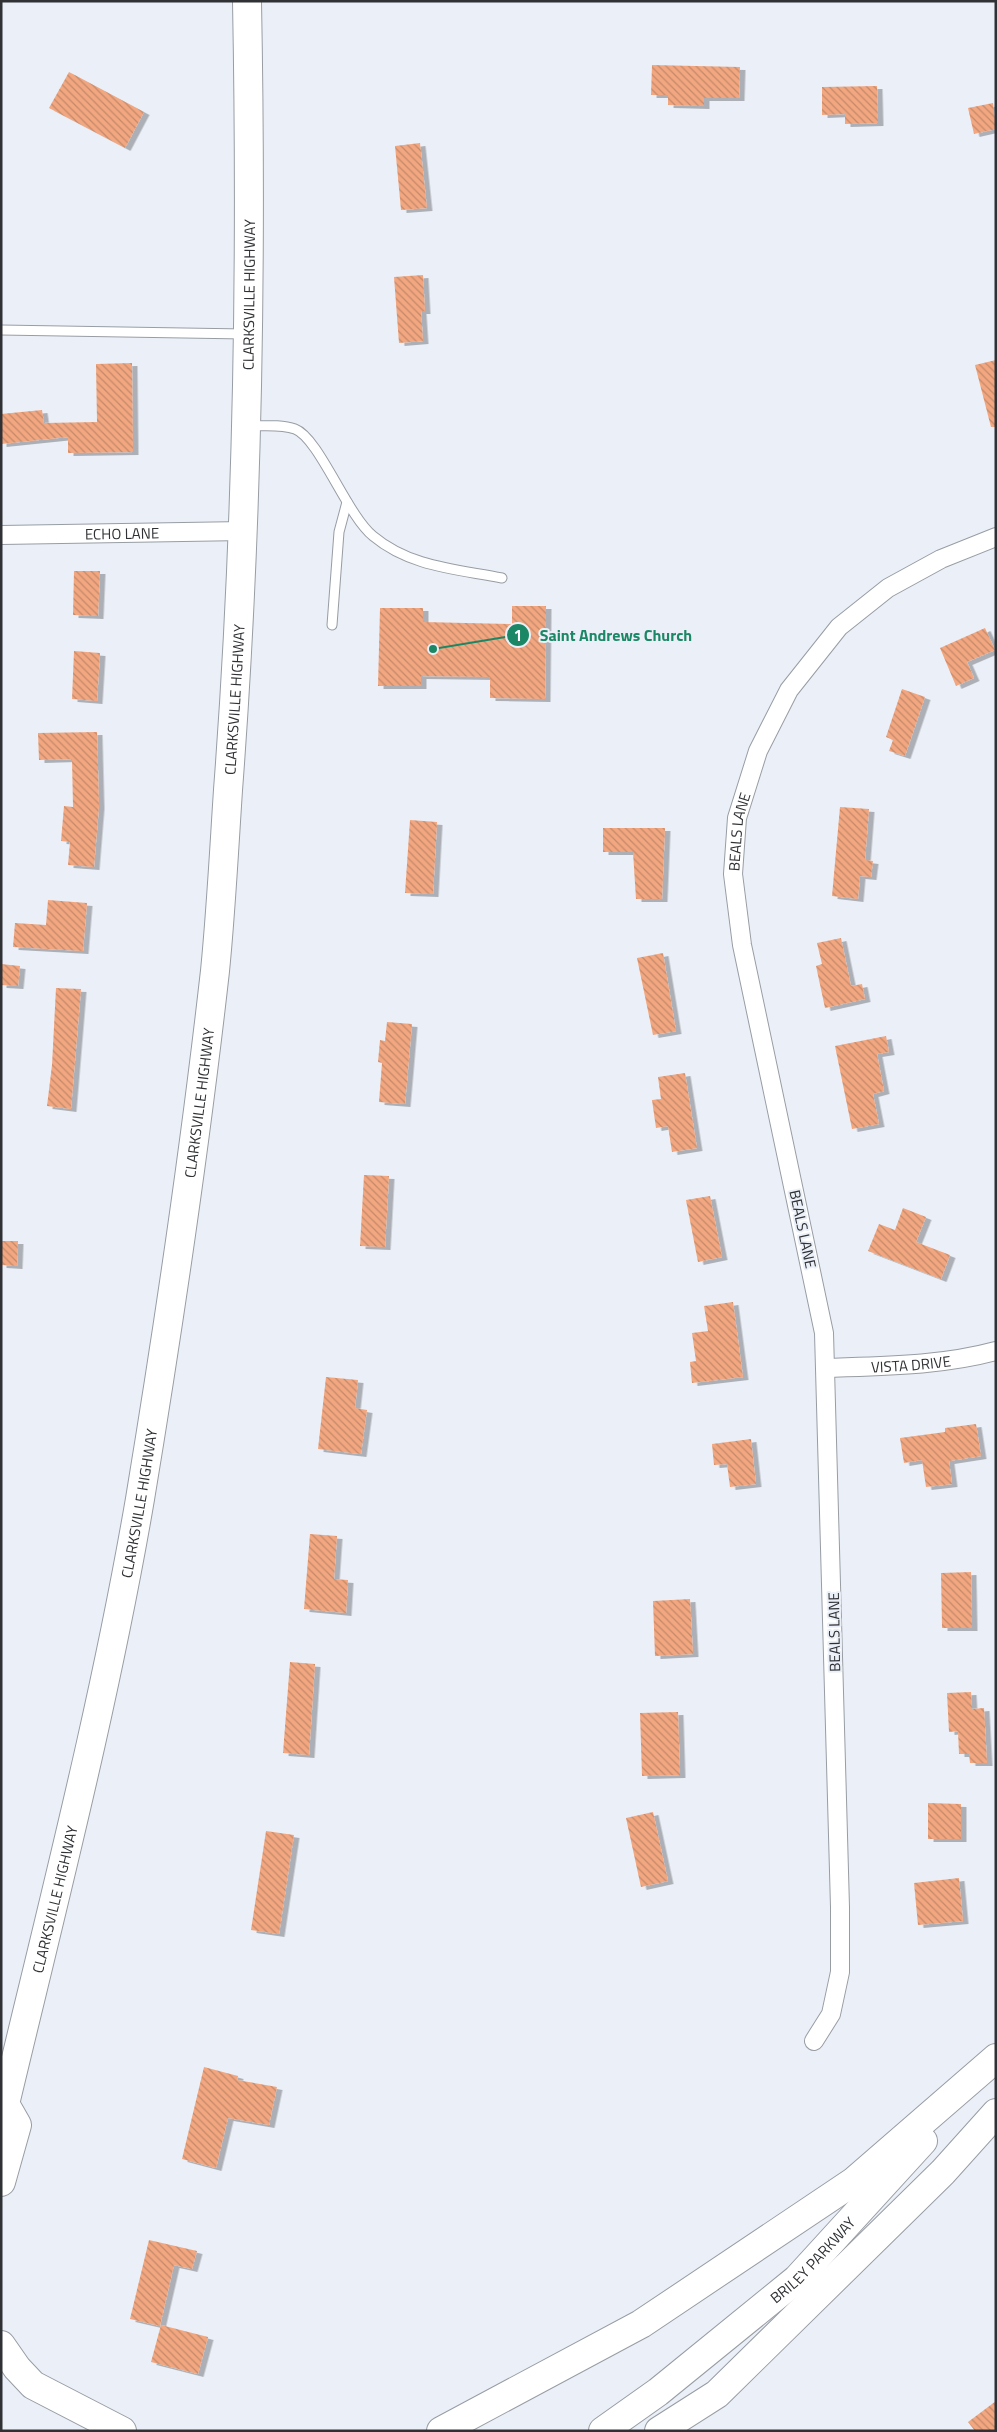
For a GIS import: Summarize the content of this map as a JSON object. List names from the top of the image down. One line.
{"streets":{"main road":["CLARKSVILLE HIGHWAY","BRILEY PARKWAY"],"street":["ECHO LANE","BEALS LANE","VISTA DRIVE"]},"crossings":[["CLARKSVILLE HIGHWAY","ECHO LANE"],["BEALS LANE","VISTA DRIVE"]],"places":["Saint Andrews Church"]}
